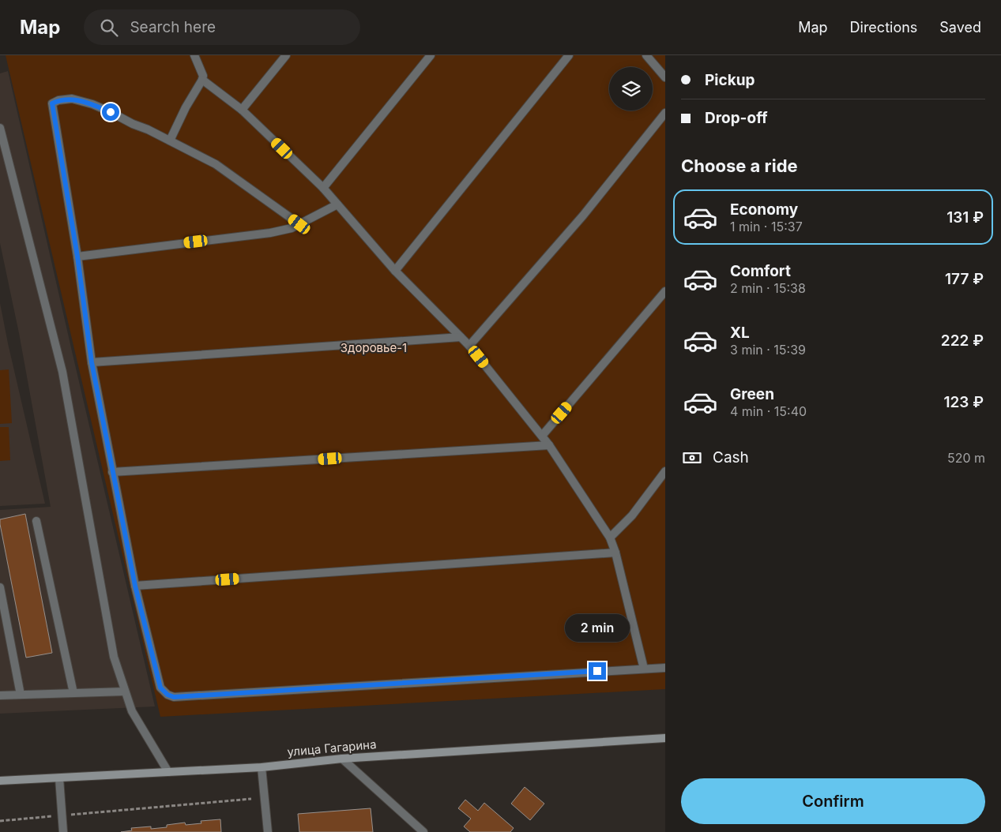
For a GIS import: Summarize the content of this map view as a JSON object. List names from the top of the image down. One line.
{"streets":{"street":["улица Гагарина"]},"parks":["Здоровье-1"],"page":{"header":"Map","search":"Search here","nav":["Map","Directions","Saved"],"banner":["Pickup","Drop-off"],"heading":"Choose a ride","list":[{"name":"Economy","note":"1 min · 15:37","value":"131 ₽"},{"name":"Comfort","note":"2 min · 15:38","value":"177 ₽"},{"name":"XL","note":"3 min · 15:39","value":"222 ₽"},{"name":"Green","note":"4 min · 15:40","value":"123 ₽"}],"pay":["Cash","520 m"],"bubble":"2 min","buttons":"Confirm"}}
